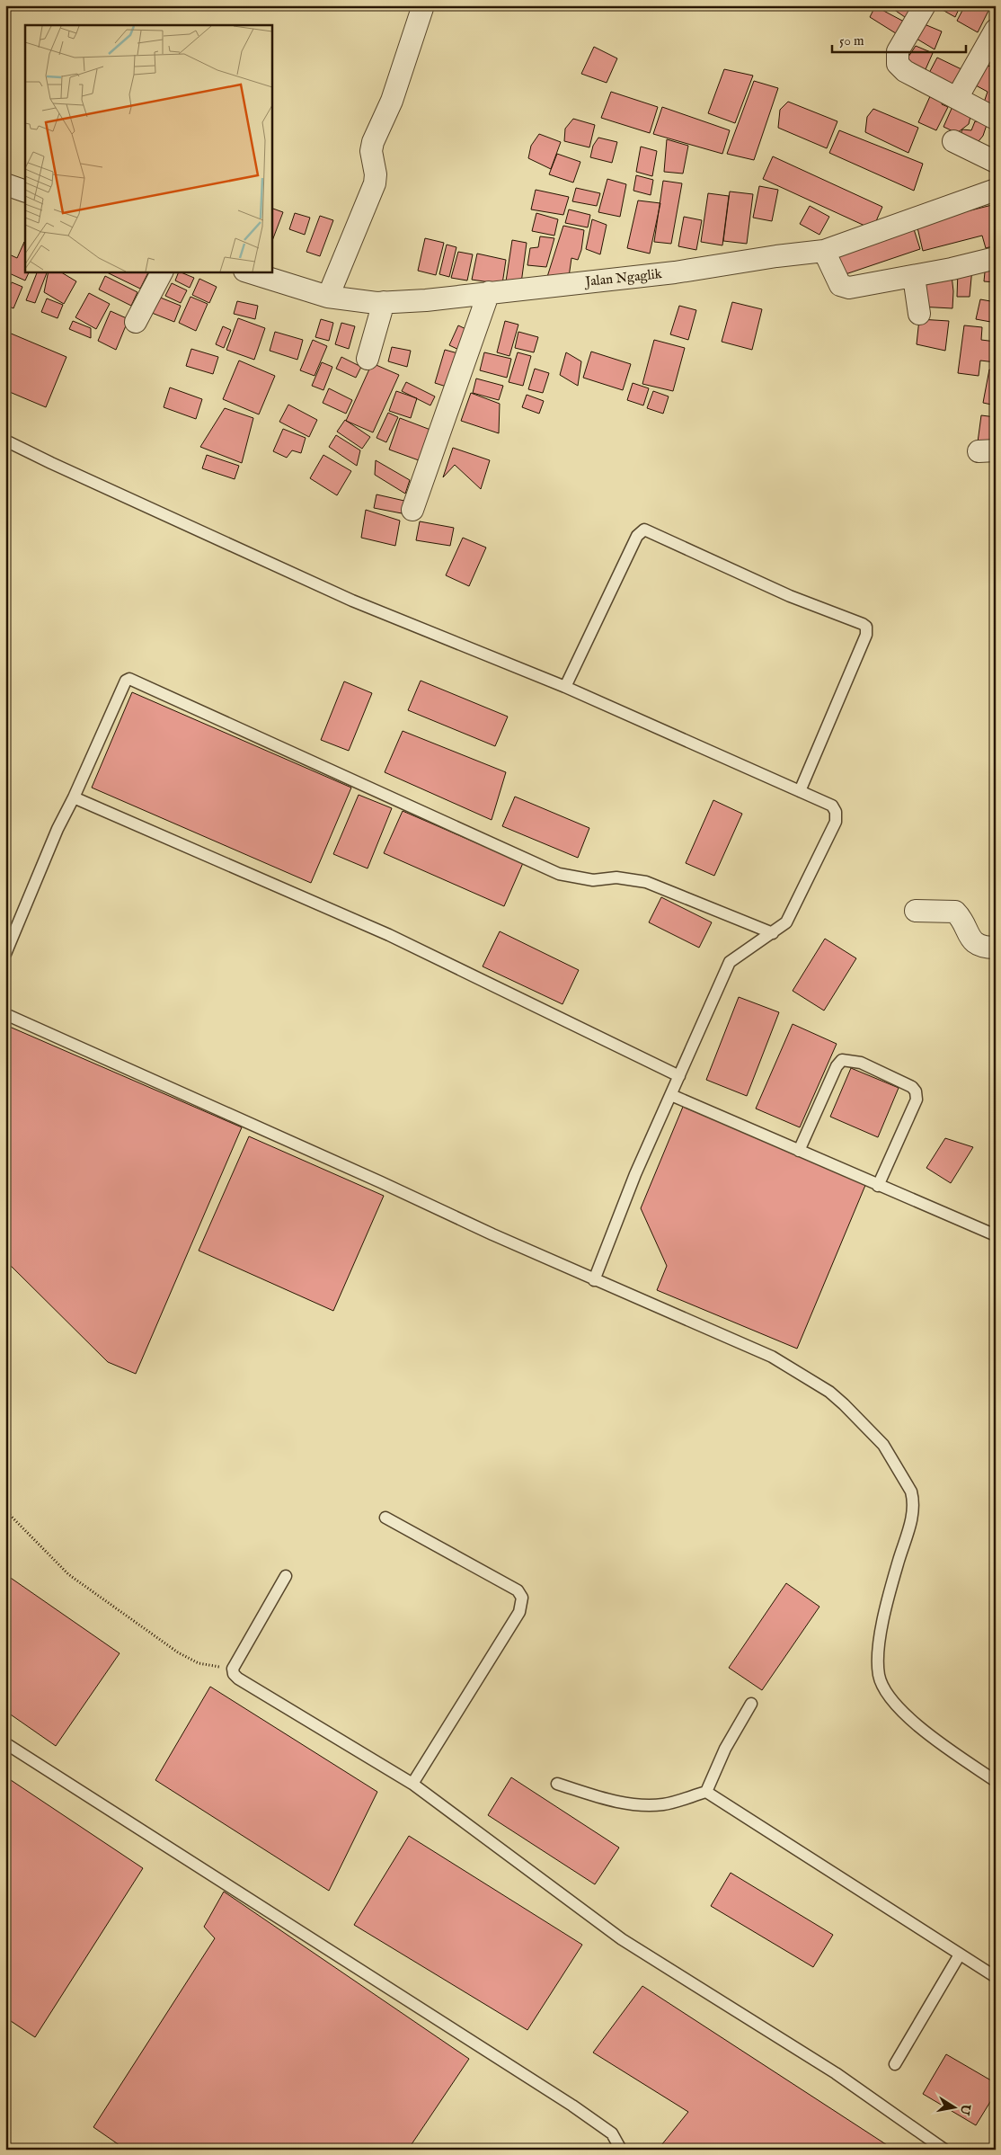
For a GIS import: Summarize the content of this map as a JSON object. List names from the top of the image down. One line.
{"streets":{"street":["Jalan Ngaglik"]},"scale_bar":"50 m","north":"right"}
